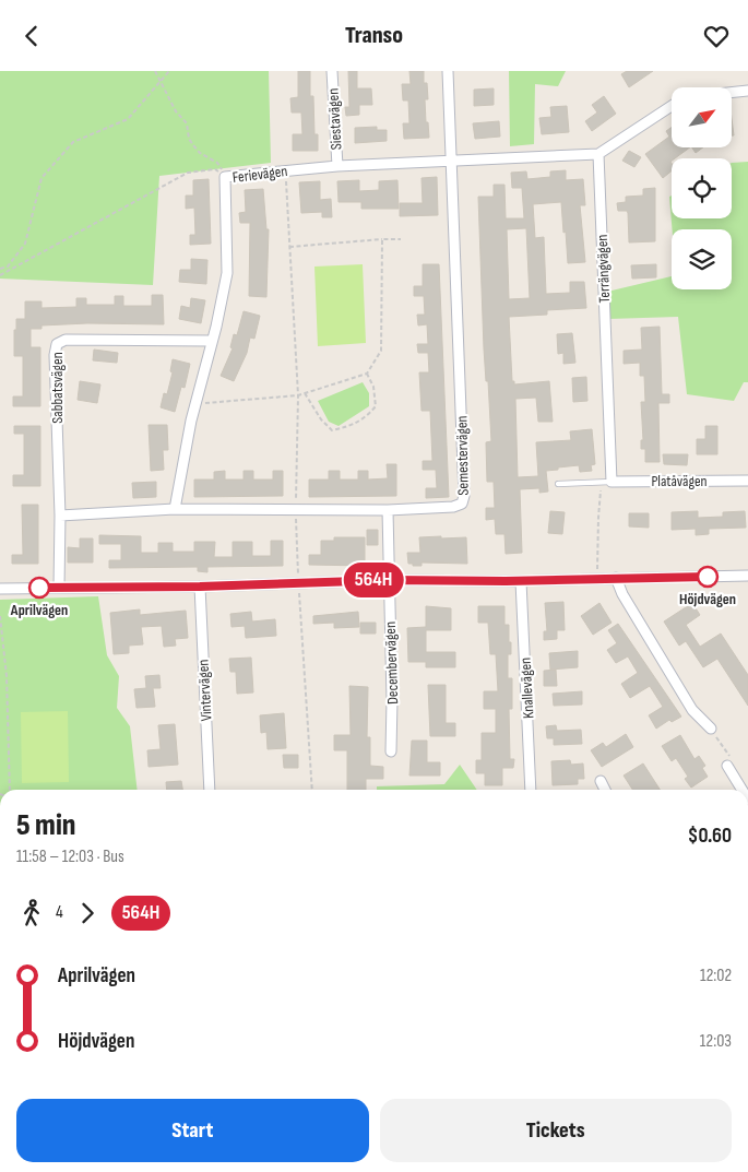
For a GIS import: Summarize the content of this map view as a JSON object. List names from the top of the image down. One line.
{"streets":{"street":["Siestavägen","Ferievägen","Terrängvägen","Sabbatsvägen","Semestervägen","Platåvägen","Decembervägen","Knallevägen","Vintervägen"]},"crossings":[["Siestavägen","Ferievägen"],["Ferievägen","Terrängvägen"],["Ferievägen","Sabbatsvägen"],["Ferievägen","Semestervägen"],["Terrängvägen","Platåvägen"],["Sabbatsvägen","Semestervägen"],["Semestervägen","Decembervägen"]],"places":["Höjdvägen","Aprilvägen"],"lines":["bus line 564H"],"north":"top right","page":{"header":"Transo","on_map":"564H","heading":["5 min","11:58 – 12:03 · Bus","$0.60"],"legs":["4","564H"],"list":[{"name":"Aprilvägen","value":"12:02"},{"name":"Höjdvägen","value":"12:03"}],"buttons":["Start","Tickets"]}}
